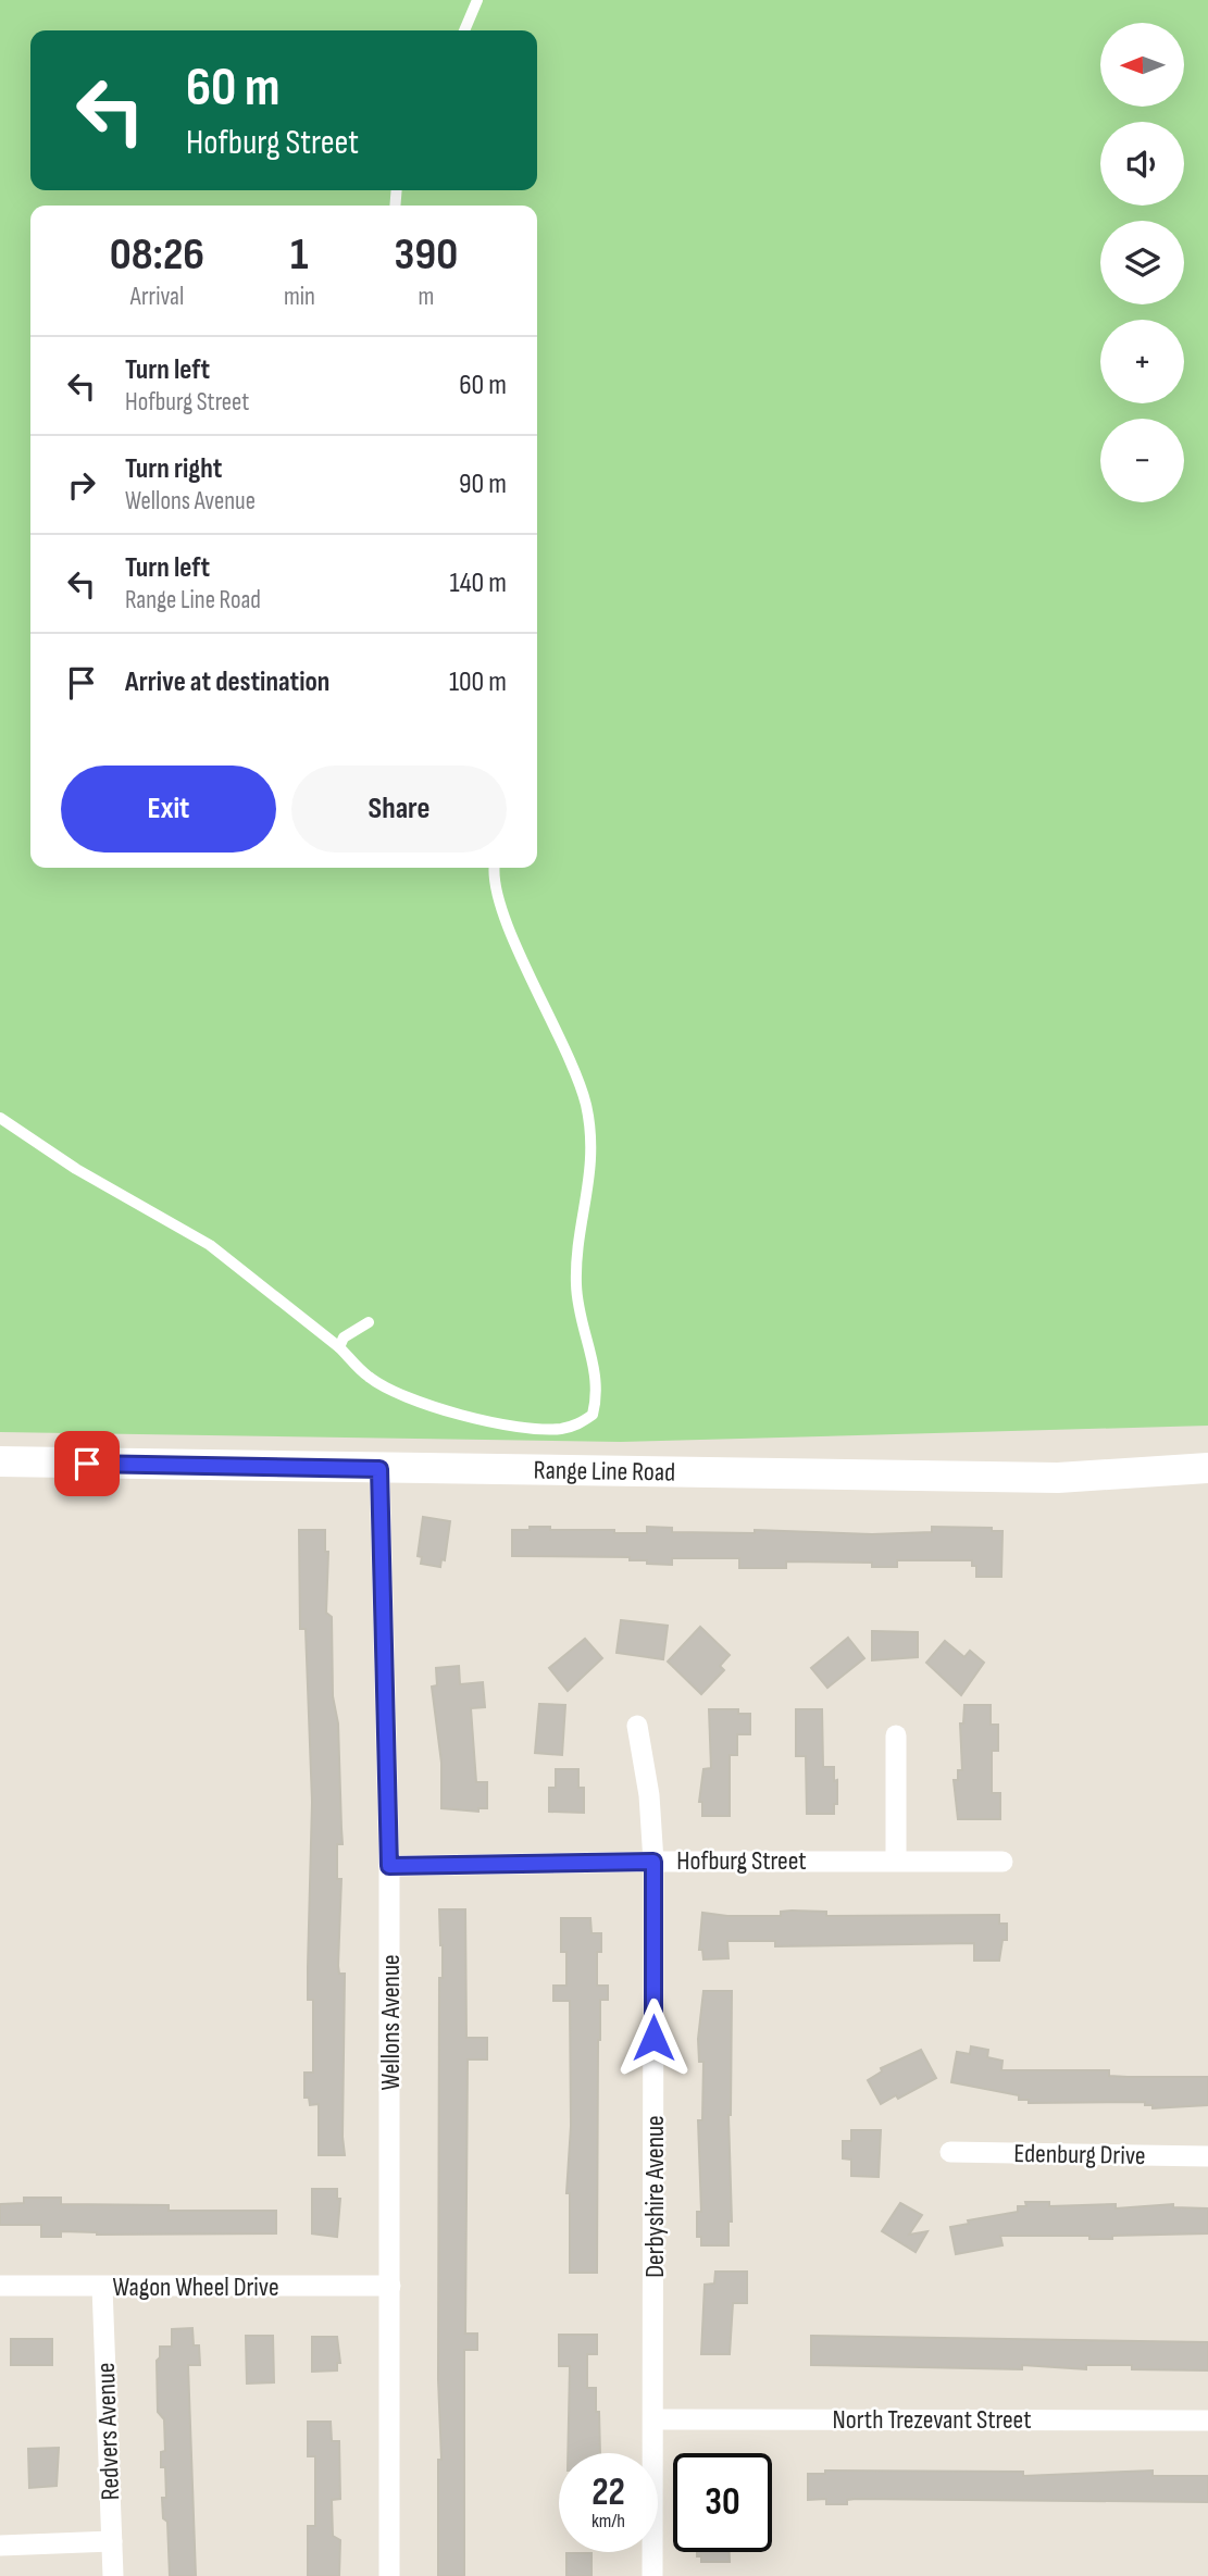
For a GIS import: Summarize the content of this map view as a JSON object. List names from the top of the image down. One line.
{"streets":{"street":["Range Line Road","Hofburg Street","Wellons Avenue","Edenburg Drive","Derbyshire Avenue","Wagon Wheel Drive","North Trezevant Street","Redvers Avenue"]},"crossings":[["Range Line Road","Wellons Avenue"],["Hofburg Street","Wellons Avenue"],["Hofburg Street","Derbyshire Avenue"],["Wellons Avenue","Wagon Wheel Drive"],["Derbyshire Avenue","North Trezevant Street"],["Wagon Wheel Drive","Redvers Avenue"]],"north":"left","page":{"map_buttons":["+","−"],"turn":["60 m","Hofburg Street"],"eta":["08:26","Arrival","1","min","390","m"],"list":[{"name":"Turn left","note":"Hofburg Street","value":"60 m"},{"name":"Turn right","note":"Wellons Avenue","value":"90 m"},{"name":"Turn left","note":"Range Line Road","value":"140 m"},{"name":"Arrive at destination","value":"100 m"}],"buttons":["Exit","Share"],"speed":"22 km/h","limit":"30"}}
